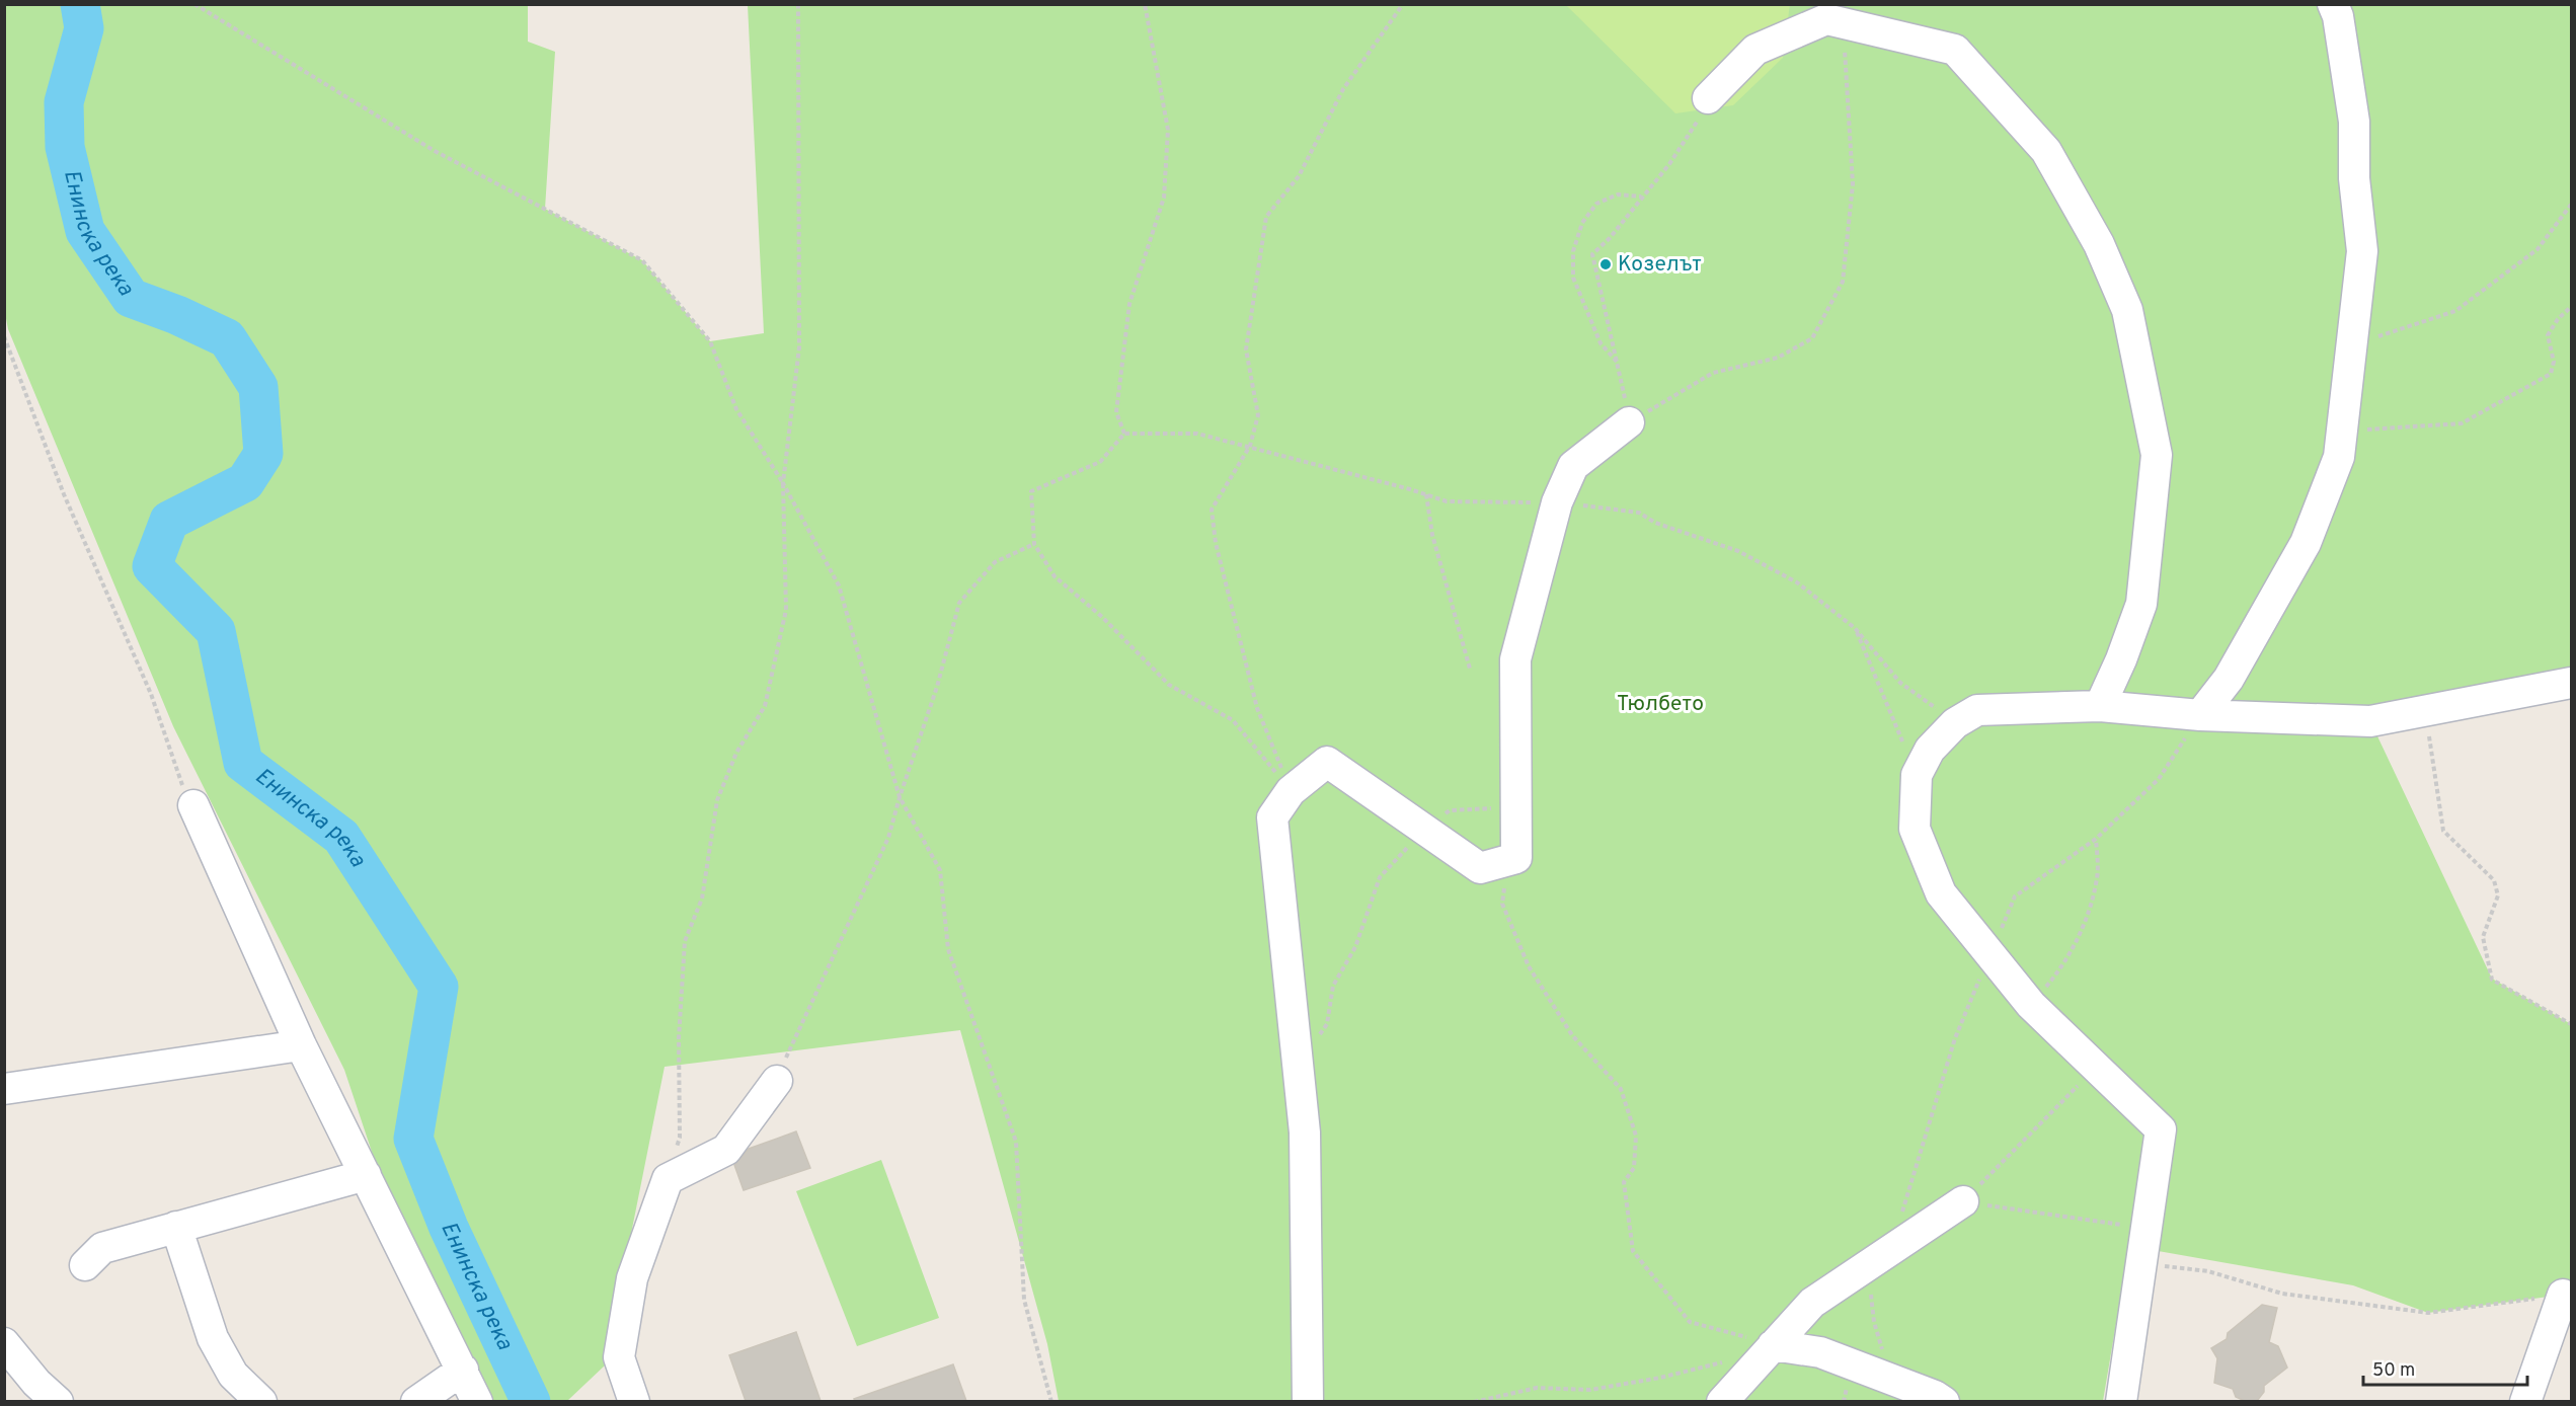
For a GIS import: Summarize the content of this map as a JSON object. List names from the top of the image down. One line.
{"water":["Енинска река"],"parks":["Тюлбето"],"places":["Козелът"],"scale_bar":"50 m"}
